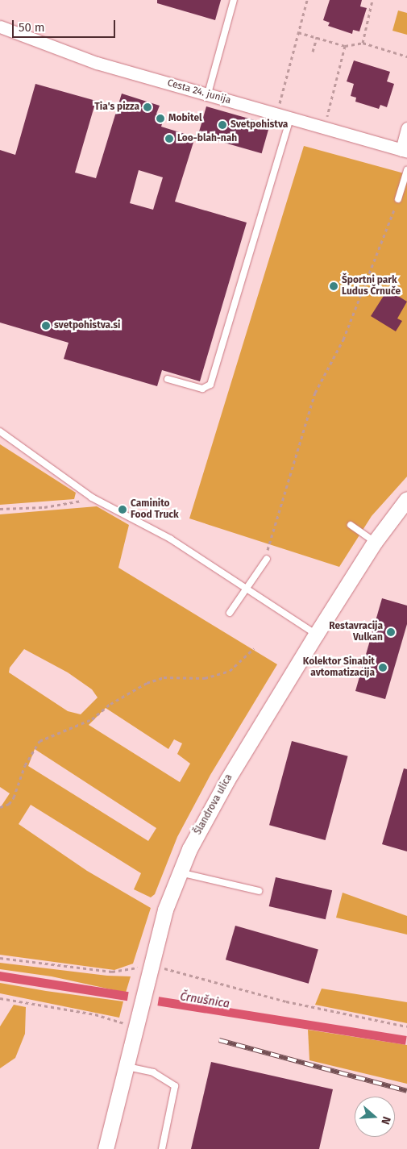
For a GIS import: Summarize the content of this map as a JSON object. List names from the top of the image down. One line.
{"streets":{"street":["Cesta 24. junija","Šlandrova ulica"]},"water":["Črnušnica"],"places":["Tia's pizza","Mobitel","Svetpohistva","Loo-blah-nah","Športni park Ludus Črnuče","svetpohistva.si","Caminito Food Truck","Restavracija Vulkan","Kolektor Sinabit avtomatizacija"],"scale_bar":"50 m","north":"right"}
